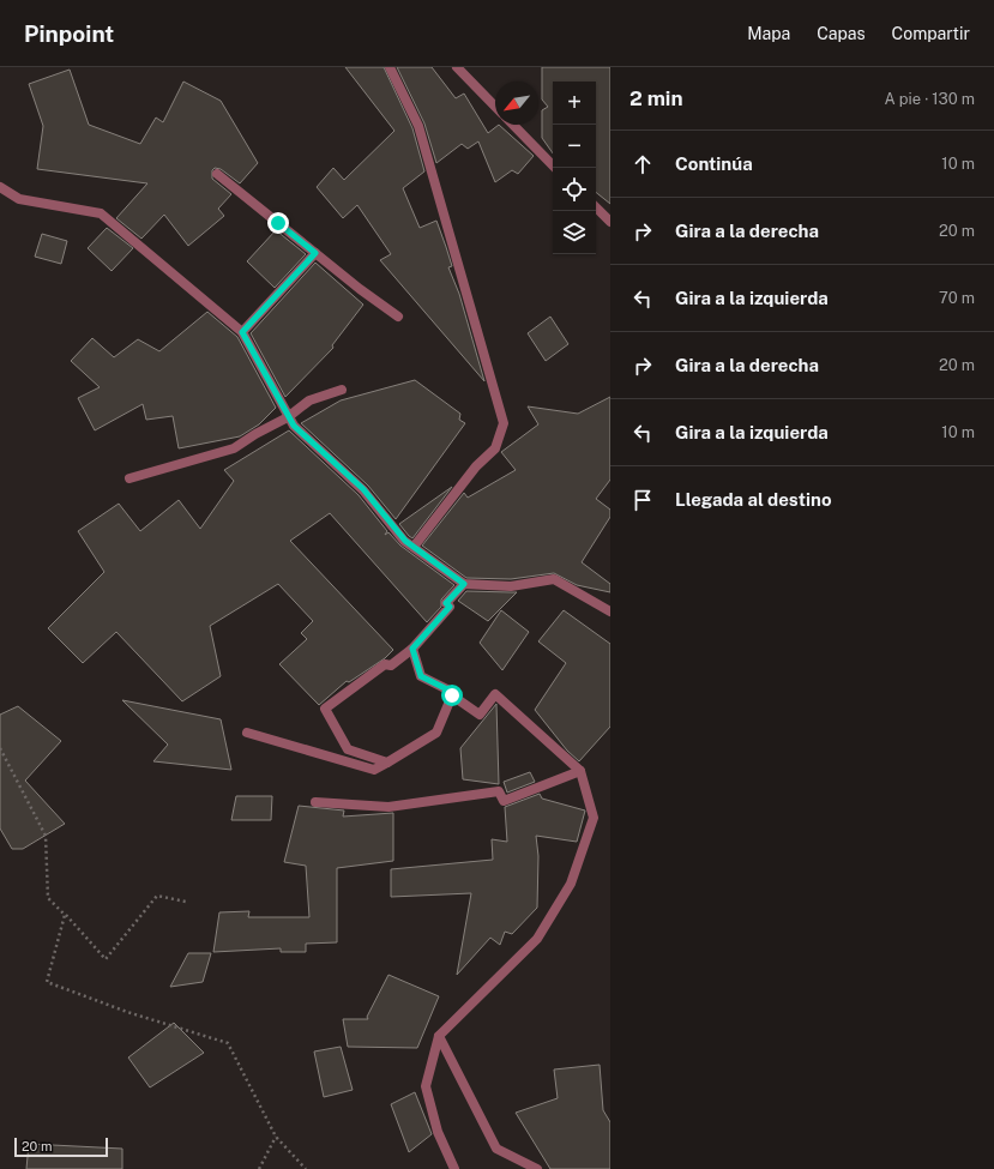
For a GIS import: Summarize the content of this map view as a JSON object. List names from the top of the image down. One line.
{"scale_bar":"20 m","north":"bottom left","page":{"header":"Pinpoint","nav":["Mapa","Capas","Compartir"],"heading":["2 min","A pie · 130 m"],"map_buttons":["+","−"],"list":[["Continúa","10 m"],["Gira a la derecha","20 m"],["Gira a la izquierda","70 m"],["Gira a la derecha","20 m"],["Gira a la izquierda","10 m"],"Llegada al destino"],"scale":"20 m"}}
